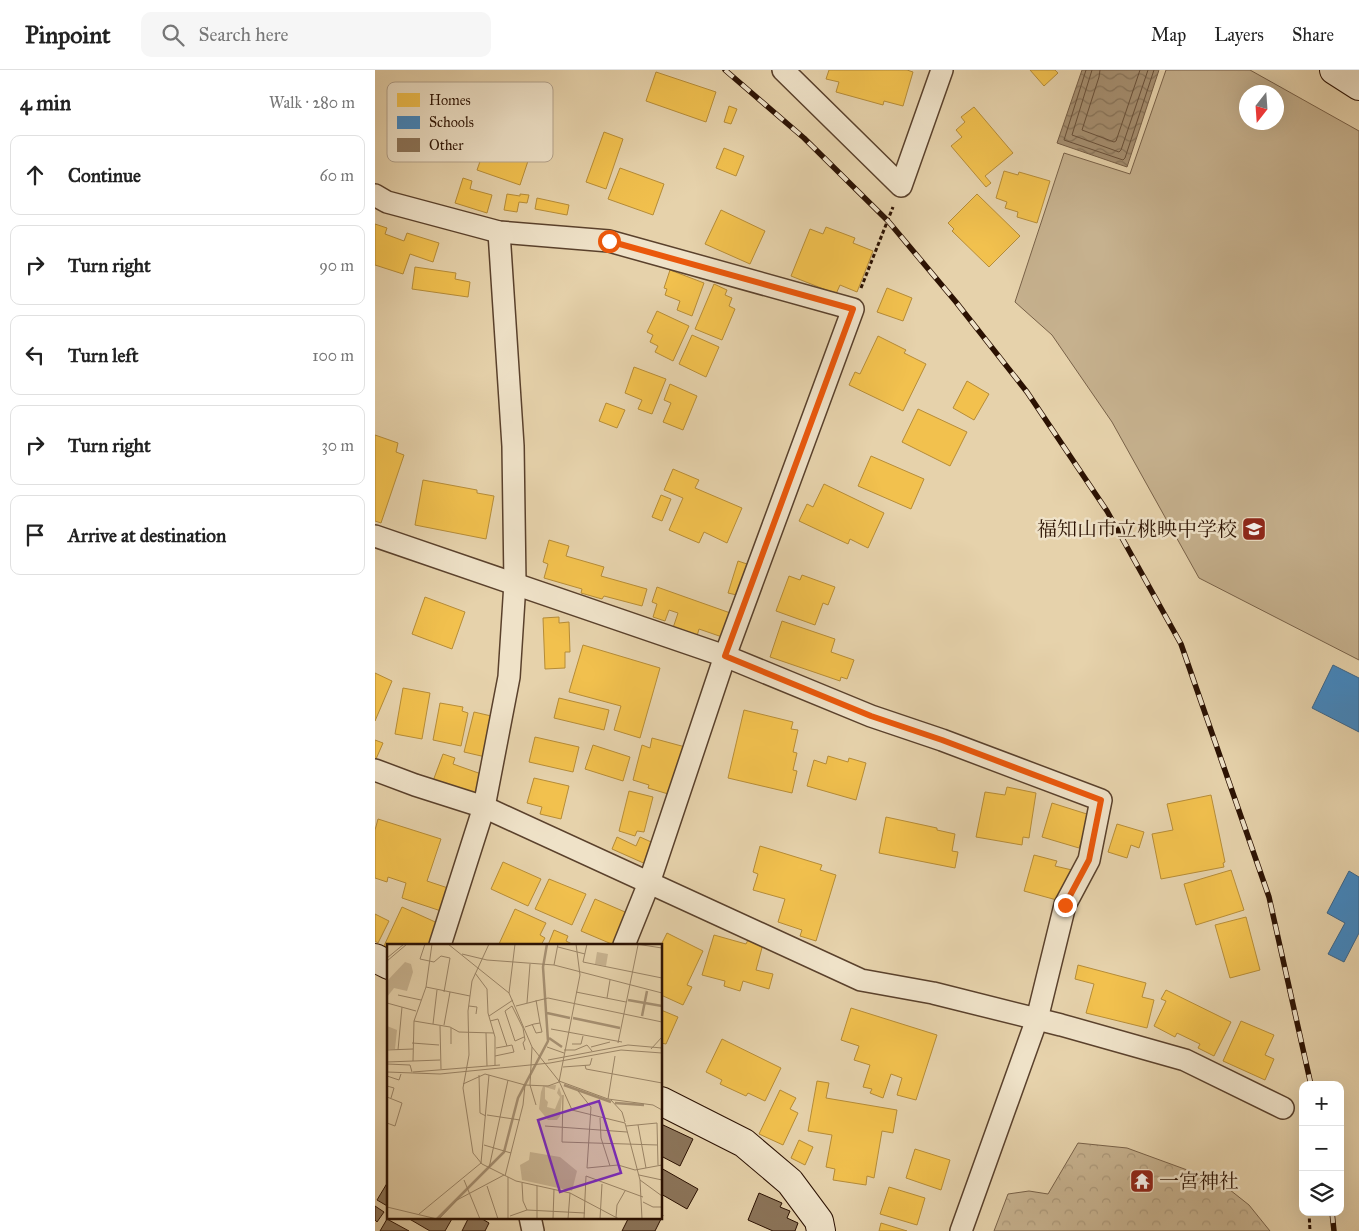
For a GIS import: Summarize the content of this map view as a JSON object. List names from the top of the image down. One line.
{"places":{"school or university":["福知山市立桃映中学校"],"temple":["一宮神社"]},"legend":["Homes","Schools","Other"],"north":"bottom","page":{"header":"Pinpoint","search":"Search here","nav":["Map","Layers","Share"],"heading":["4 min","Walk · 280 m"],"list":[["Continue","60 m"],["Turn right","90 m"],["Turn left","100 m"],["Turn right","30 m"],"Arrive at destination"],"map_buttons":["+","−"]}}
